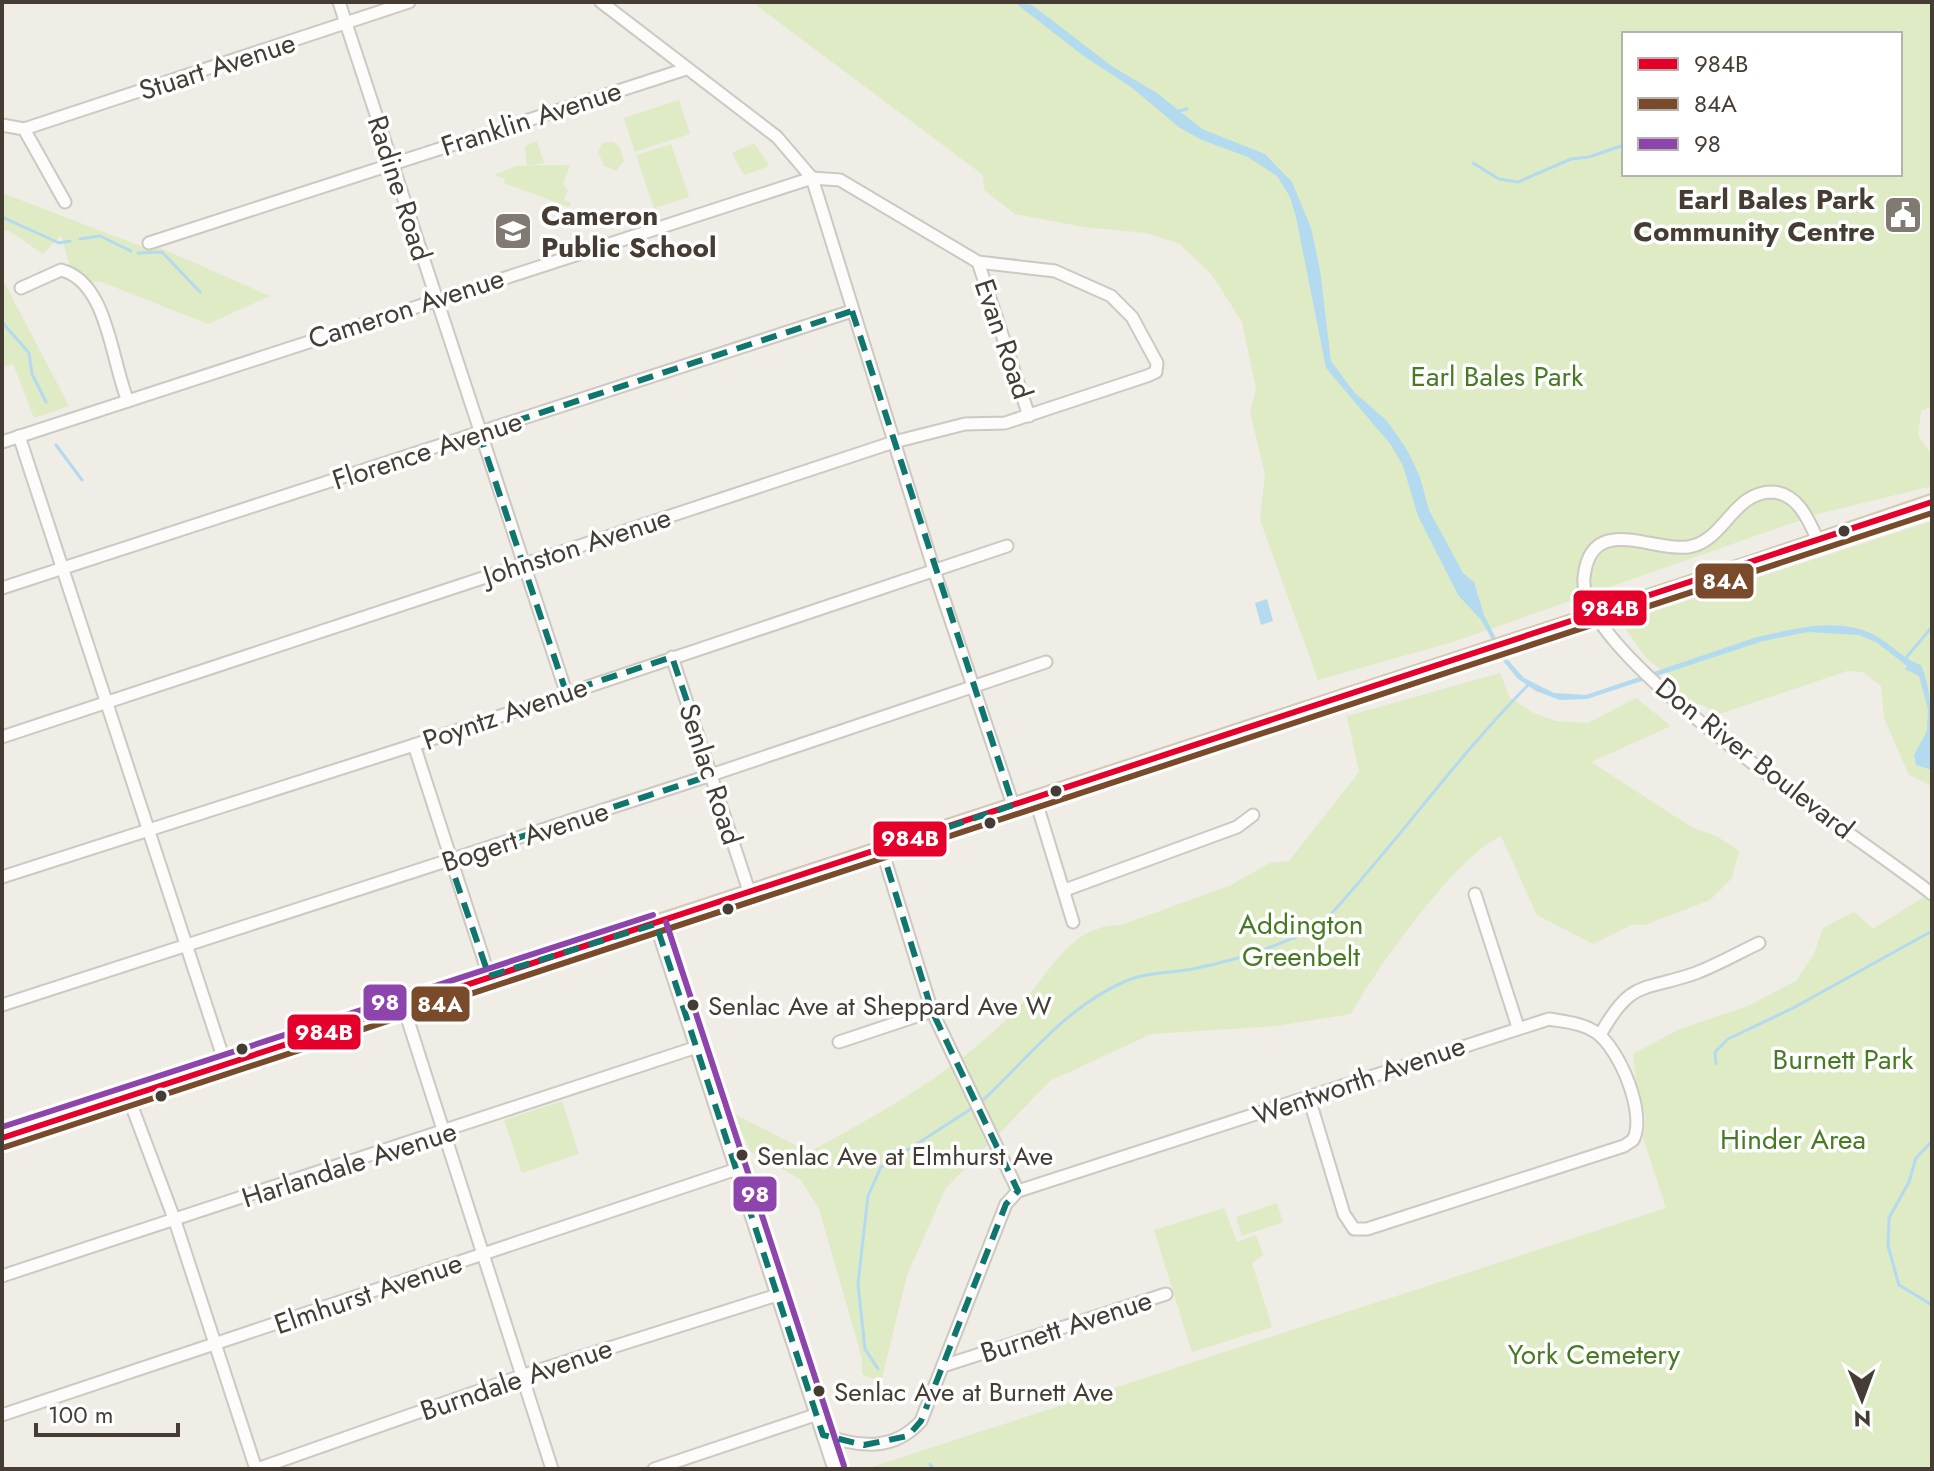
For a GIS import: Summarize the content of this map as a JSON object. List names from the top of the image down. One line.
{"streets":{"street":["Stuart Avenue","Franklin Avenue","Radine Road","Cameron Avenue","Evan Road","Florence Avenue","Johnston Avenue","Poyntz Avenue","Don River Boulevard","Senlac Road","Bogert Avenue","Wentworth Avenue","Harlandale Avenue","Elmhurst Avenue","Burnett Avenue","Burndale Avenue"]},"crossings":[["Stuart Avenue","Radine Road"],["Franklin Avenue","Radine Road"],["Radine Road","Cameron Avenue"],["Radine Road","Florence Avenue"],["Radine Road","Johnston Avenue"],["Radine Road","Poyntz Avenue"],["Evan Road","Johnston Avenue"],["Poyntz Avenue","Senlac Road"],["Senlac Road","Bogert Avenue"]],"parks":["Earl Bales Park","Addington Greenbelt","Burnett Park","Hinder Area","York Cemetery"],"places":{"public building":["Earl Bales Park Community Centre"],"school or university":["Cameron Public School"],"other":["Senlac Ave at Sheppard Ave W","Senlac Ave at Elmhurst Ave","Senlac Ave at Burnett Ave"]},"lines":["transit line 984B","transit line 84A","transit line 98"],"legend":["984B","84A","98"],"scale_bar":"100 m","north":"bottom"}
